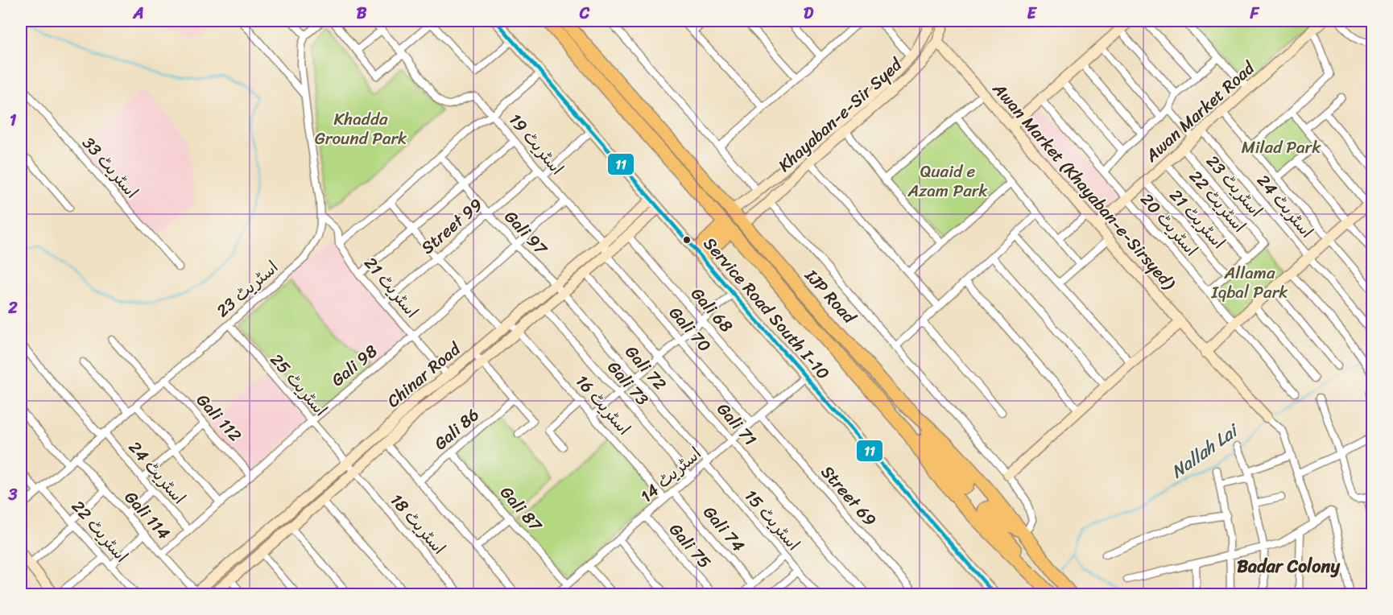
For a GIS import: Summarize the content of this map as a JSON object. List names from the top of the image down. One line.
{"streets":{"highway":["IJP Road"],"street":["Awan Market Road","Khayaban-e-Sir Syed","اسٹریٹ 19","اسٹریٹ 33","Awan Market (Khayaban-e-Sirsyed)","اسٹریٹ 23","اسٹریٹ 22","اسٹریٹ 24","اسٹریٹ 21","اسٹریٹ 20","Street 99","Gali 97","Service Road South I-10","Gali 68","Gali 70","Gali 98","Gali 72","Chinar Road","Gali 73","اسٹریٹ 25","اسٹریٹ 16","Gali 112","Gali 71","Gali 86","اسٹریٹ 14","Street 69","Gali 87","Gali 114","اسٹریٹ 15","اسٹریٹ 18","Gali 74","Gali 75"]},"crossings":[["Awan Market Road","Awan Market (Khayaban-e-Sirsyed)"],["Awan Market Road","اسٹریٹ 23"],["Awan Market Road","اسٹریٹ 22"],["Awan Market Road","اسٹریٹ 24"],["Awan Market Road","اسٹریٹ 21"],["Awan Market Road","اسٹریٹ 20"],["Khayaban-e-Sir Syed","Awan Market (Khayaban-e-Sirsyed)"],["Khayaban-e-Sir Syed","IJP Road"],["اسٹریٹ 19","Street 99"],["اسٹریٹ 19","Gali 98"],["اسٹریٹ 19","Chinar Road"],["اسٹریٹ 23","اسٹریٹ 22"],["اسٹریٹ 23","اسٹریٹ 24"],["اسٹریٹ 23","اسٹریٹ 21"],["اسٹریٹ 23","اسٹریٹ 25"],["اسٹریٹ 23","Gali 112"],["اسٹریٹ 23","Gali 114"],["اسٹریٹ 24","Gali 98"],["اسٹریٹ 21","Street 99"],["اسٹریٹ 21","Gali 98"],["اسٹریٹ 21","Chinar Road"],["Street 99","Gali 97"],["Street 99","Service Road South I-10"],["Gali 97","Gali 98"],["Gali 97","Gali 72"],["Gali 97","Chinar Road"],["Service Road South I-10","Chinar Road"],["Service Road South I-10","اسٹریٹ 14"],["Gali 68","Chinar Road"],["Gali 68","اسٹریٹ 14"],["Gali 70","Chinar Road"],["Gali 70","اسٹریٹ 14"],["Gali 98","اسٹریٹ 25"],["Gali 98","Gali 112"],["Gali 98","Gali 114"],["Gali 72","Chinar Road"],["Gali 72","اسٹریٹ 14"],["Gali 72","اسٹریٹ 15"],["Chinar Road","Gali 73"],["Chinar Road","اسٹریٹ 25"],["Chinar Road","اسٹریٹ 16"],["Chinar Road","Gali 71"],["Chinar Road","Gali 114"],["Chinar Road","اسٹریٹ 18"],["Gali 73","اسٹریٹ 14"],["اسٹریٹ 25","اسٹریٹ 18"],["اسٹریٹ 16","اسٹریٹ 14"],["Gali 71","اسٹریٹ 14"],["Gali 86","Gali 87"],["اسٹریٹ 14","Street 69"],["اسٹریٹ 14","Gali 87"],["اسٹریٹ 14","اسٹریٹ 15"],["اسٹریٹ 14","Gali 74"],["اسٹریٹ 14","Gali 75"]],"districts":["Badar Colony"],"water":["Nallah Lai"],"parks":["Khadda Ground Park","Milad Park","Quaid e Azam Park","Allama Iqbal Park"],"lines":["transit line 11"],"grid":{"columns":["A","B","C","D","E","F"],"rows":["1","2","3"]}}
